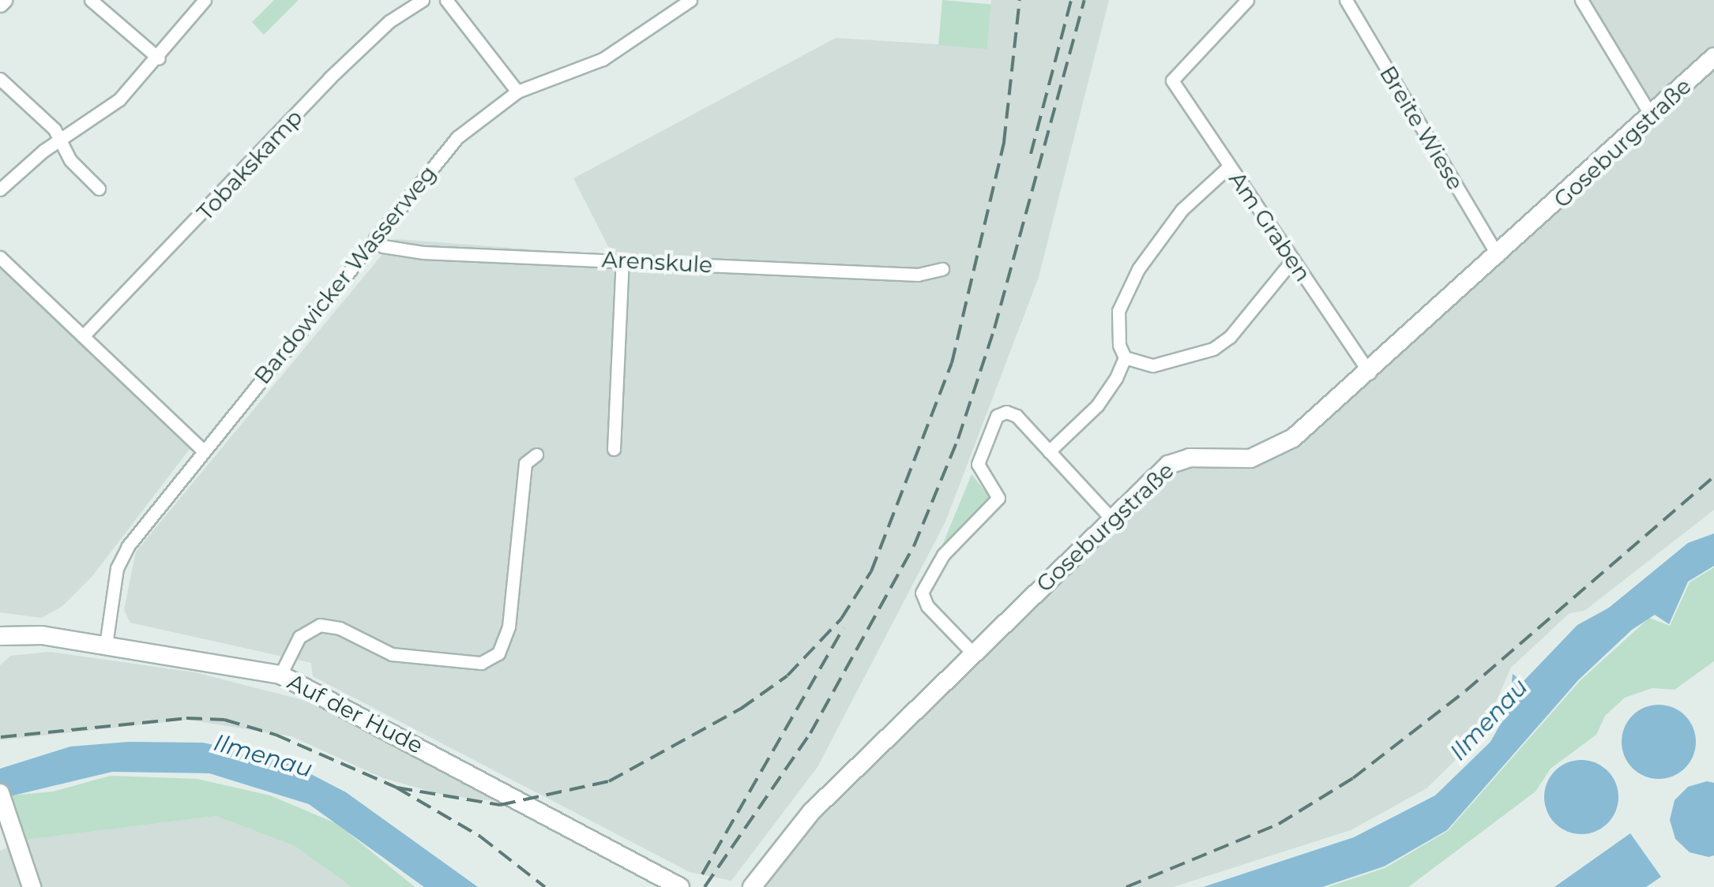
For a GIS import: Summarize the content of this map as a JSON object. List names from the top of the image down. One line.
{"streets":{"street":["Breite Wiese","Goseburgstraße","Tobakskamp","Am Graben","Arenskule","Bardowicker Wasserweg","Auf der Hude"]},"crossings":[["Breite Wiese","Goseburgstraße"],["Goseburgstraße","Am Graben"],["Arenskule","Bardowicker Wasserweg"],["Bardowicker Wasserweg","Auf der Hude"]],"water":["Ilmenau"]}
